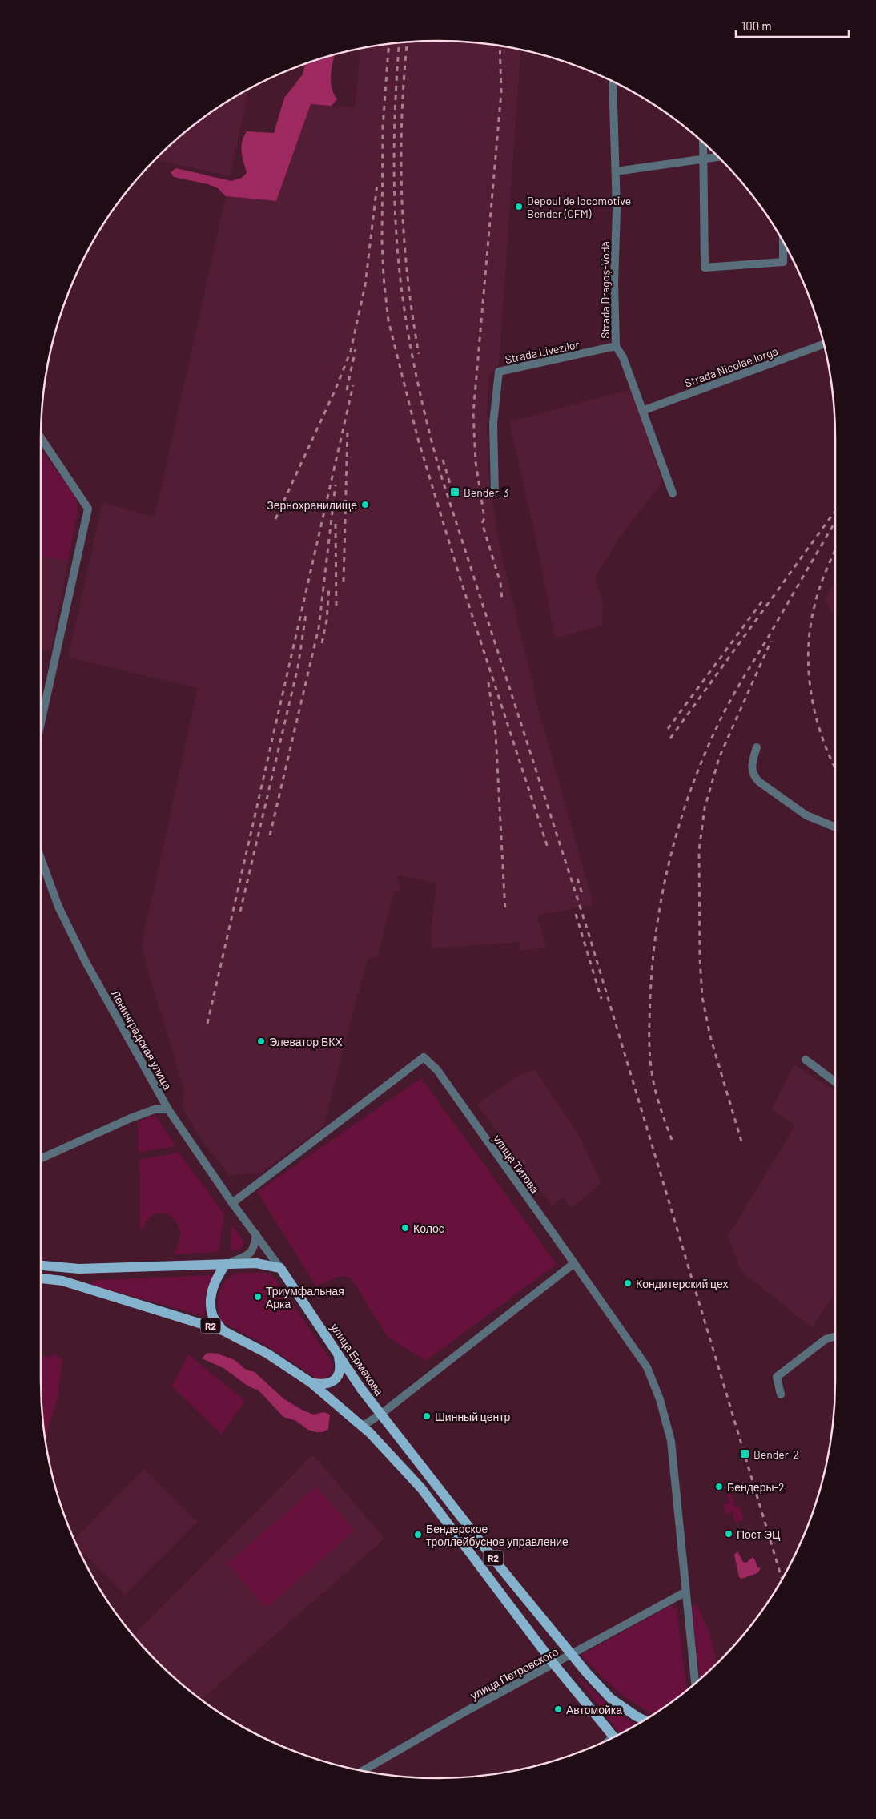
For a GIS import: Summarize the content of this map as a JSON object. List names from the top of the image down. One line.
{"streets":{"main road":["R2","улица Ермакова"],"street":["Strada Dragoş-Vodă","Strada Livezilor","Strada Nicolae Iorga","Ленинградская улица","улица Титова","улица Петровского"]},"crossings":[["Strada Dragoş-Vodă","Strada Livezilor"],["Strada Dragoş-Vodă","Strada Nicolae Iorga"],["Ленинградская улица","улица Титова"],["Ленинградская улица","улица Ермакова"],["R2","улица Ермакова"],["R2","улица Петровского"],["улица Ермакова","улица Петровского"]],"places":{"other":["Depoul de locomotive Bender (CFM)","Зернохранилище","Элеватор БКХ","Колос","Кондитерский цех","Триумфальная Арка","Шинный центр","Бендеры-2","Пост ЭЦ","Бендерское троллейбусное управление","Автомойка"],"transit":["Bender-3","Bender-2"]},"scale_bar":"100 m"}
